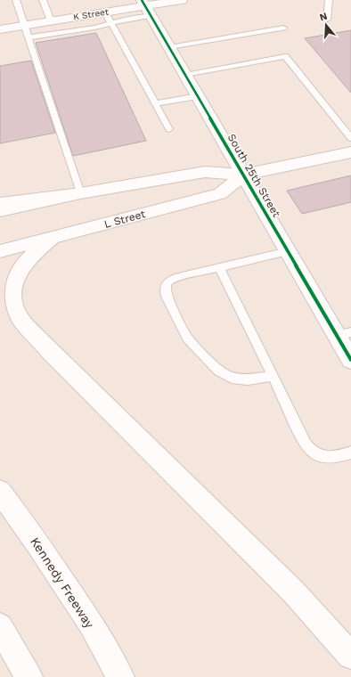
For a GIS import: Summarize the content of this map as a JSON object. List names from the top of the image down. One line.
{"streets":{"main road":["K Street","South 25th Street","L Street","Kennedy Freeway"]},"crossings":[["K Street","South 25th Street"],["South 25th Street","L Street"]],"north":"top"}
